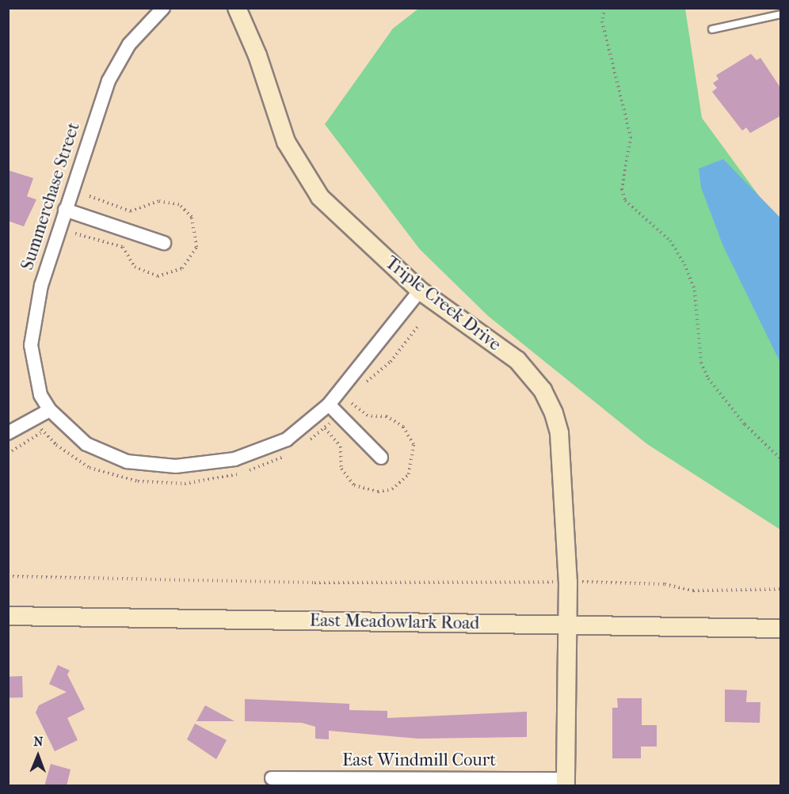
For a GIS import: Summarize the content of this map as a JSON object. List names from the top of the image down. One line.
{"streets":{"street":["Summerchase Street","Triple Creek Drive","East Meadowlark Road","East Windmill Court"]},"crossings":[["Summerchase Street","Triple Creek Drive"],["Triple Creek Drive","East Meadowlark Road"],["Triple Creek Drive","East Windmill Court"]],"north":"top"}
